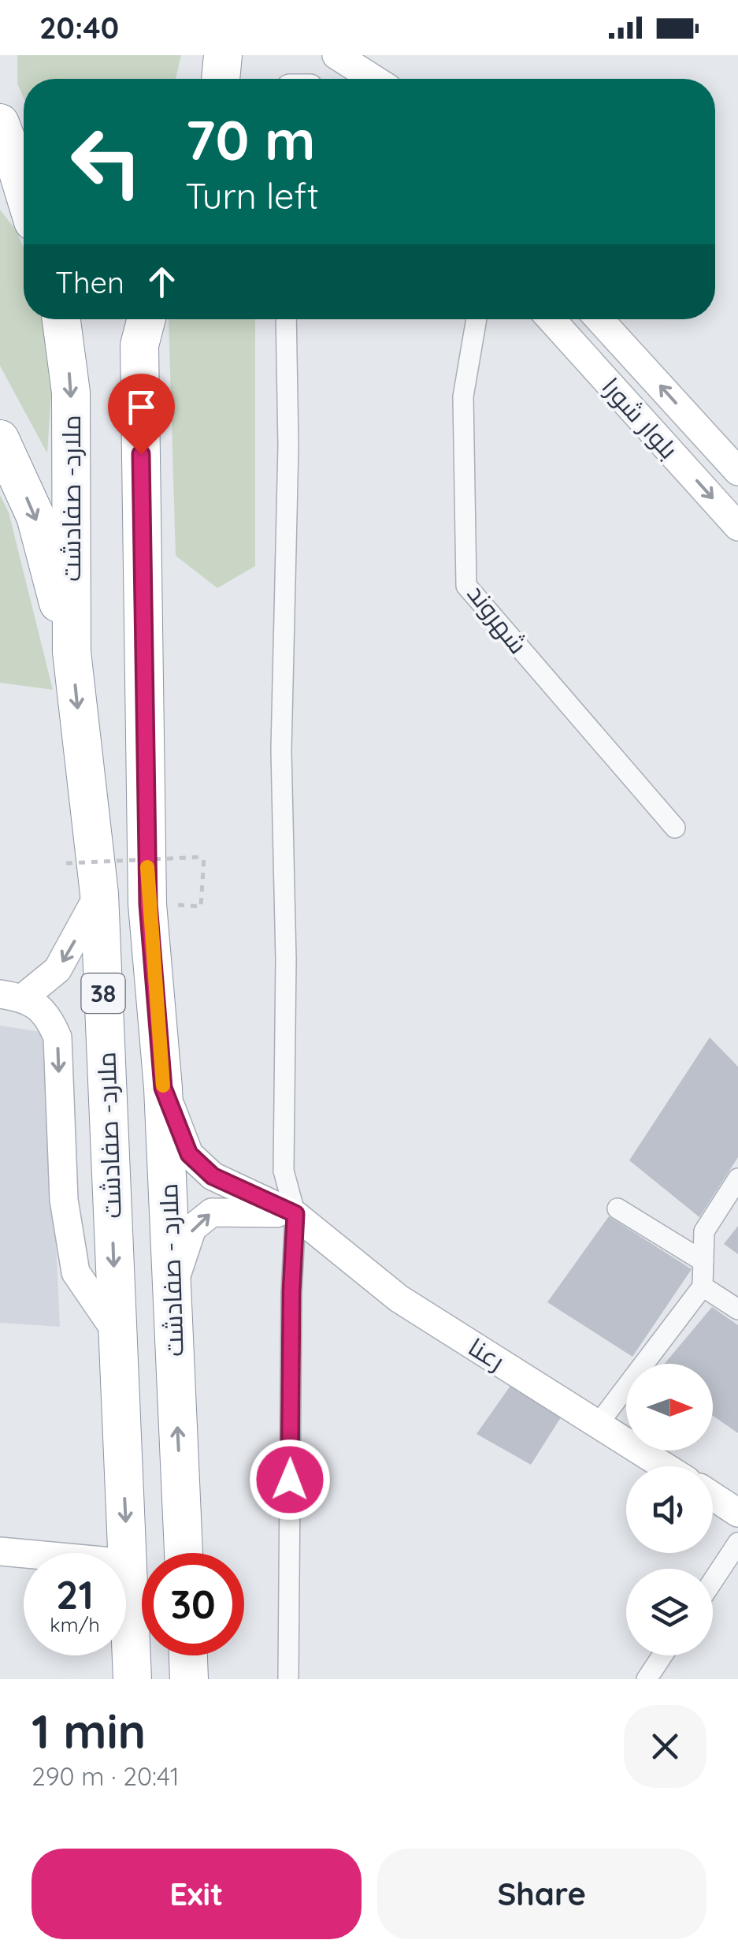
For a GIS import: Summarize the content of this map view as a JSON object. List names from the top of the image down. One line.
{"streets":{"highway":["ملارد- صفادشت","38","ملارد - صفادشت"],"street":["بلوار شورا","شهروند","رعنا"]},"crossings":[["ملارد - صفادشت","رعنا"]],"one_way":["ملارد- صفادشت"],"north":"right","page":{"status":"20:40","turn":["70 m","Turn left"],"then":"Then","speed":"21 km/h","limit":"30","heading":["1 min","290 m · 20:41"],"buttons":["Exit","Share"]}}
